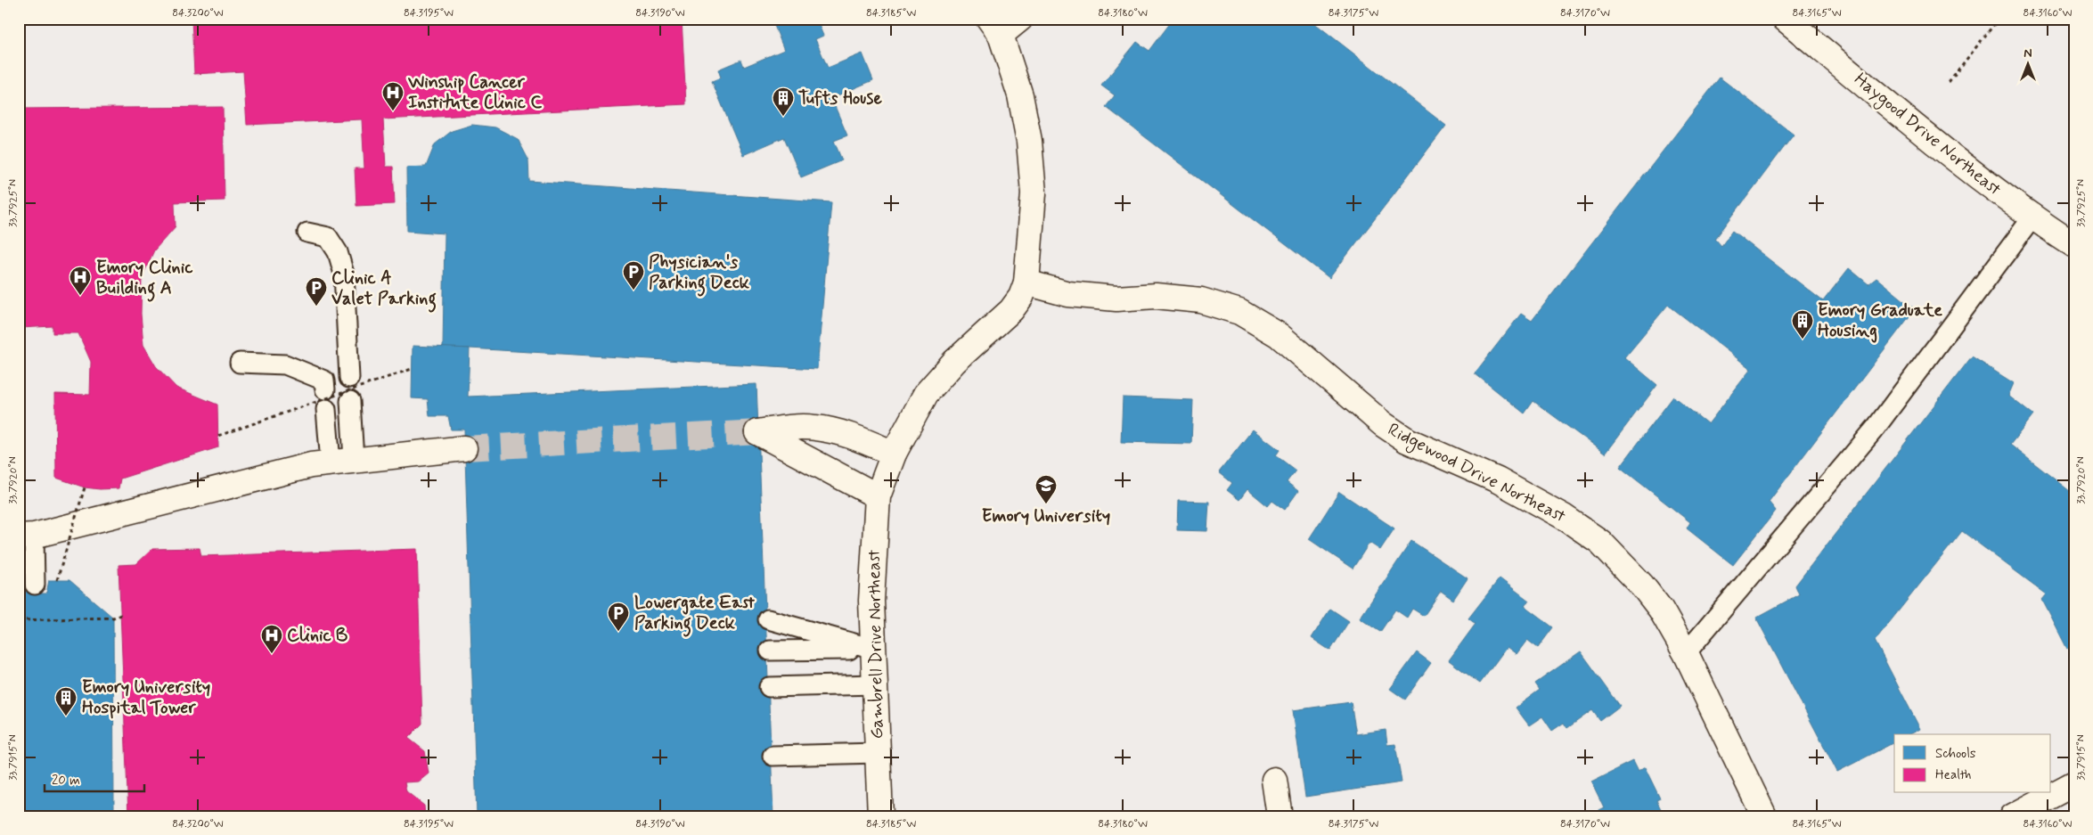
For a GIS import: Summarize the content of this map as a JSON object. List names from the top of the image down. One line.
{"streets":{"street":["Haygood Drive Northeast","Ridgewood Drive Northeast","Gambrell Drive Northeast"]},"crossings":[["Ridgewood Drive Northeast","Gambrell Drive Northeast"]],"places":{"hospital":["Winship Cancer Institute Clinic C","Emory Clinic Building A","Clinic B"],"building":["Tufts House","Emory Graduate Housing","Emory University Hospital Tower"],"parking":["Physician's Parking Deck","Clinic A Valet Parking","Lowergate East Parking Deck"],"school or university":["Emory University"]},"legend":["Schools","Health"],"scale_bar":"20 m","north":"top","coordinates":["84.3200°W","84.3195°W","84.3190°W","84.3185°W","84.3180°W","84.3175°W","84.3170°W","84.3165°W","84.3160°W","33.7925°N","33.7920°N","33.7915°N"]}
